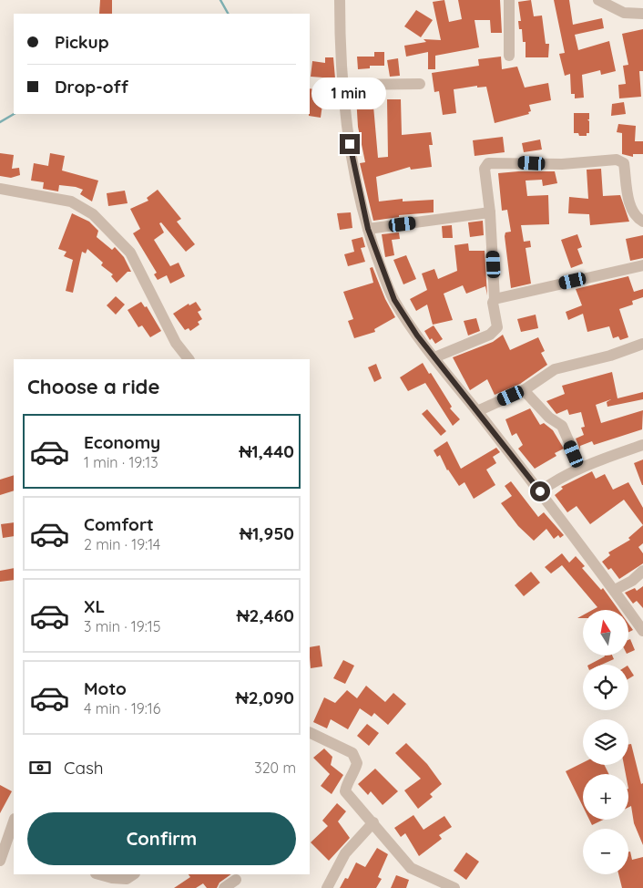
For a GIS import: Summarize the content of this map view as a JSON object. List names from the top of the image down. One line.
{"north":"top","page":{"banner":["Pickup","Drop-off"],"bubble":"1 min","heading":"Choose a ride","list":[{"name":"Economy","note":"1 min · 19:13","value":"₦1,440"},{"name":"Comfort","note":"2 min · 19:14","value":"₦1,950"},{"name":"XL","note":"3 min · 19:15","value":"₦2,460"},{"name":"Moto","note":"4 min · 19:16","value":"₦2,090"}],"map_buttons":["+","−"],"pay":["Cash","320 m"],"buttons":"Confirm"}}
